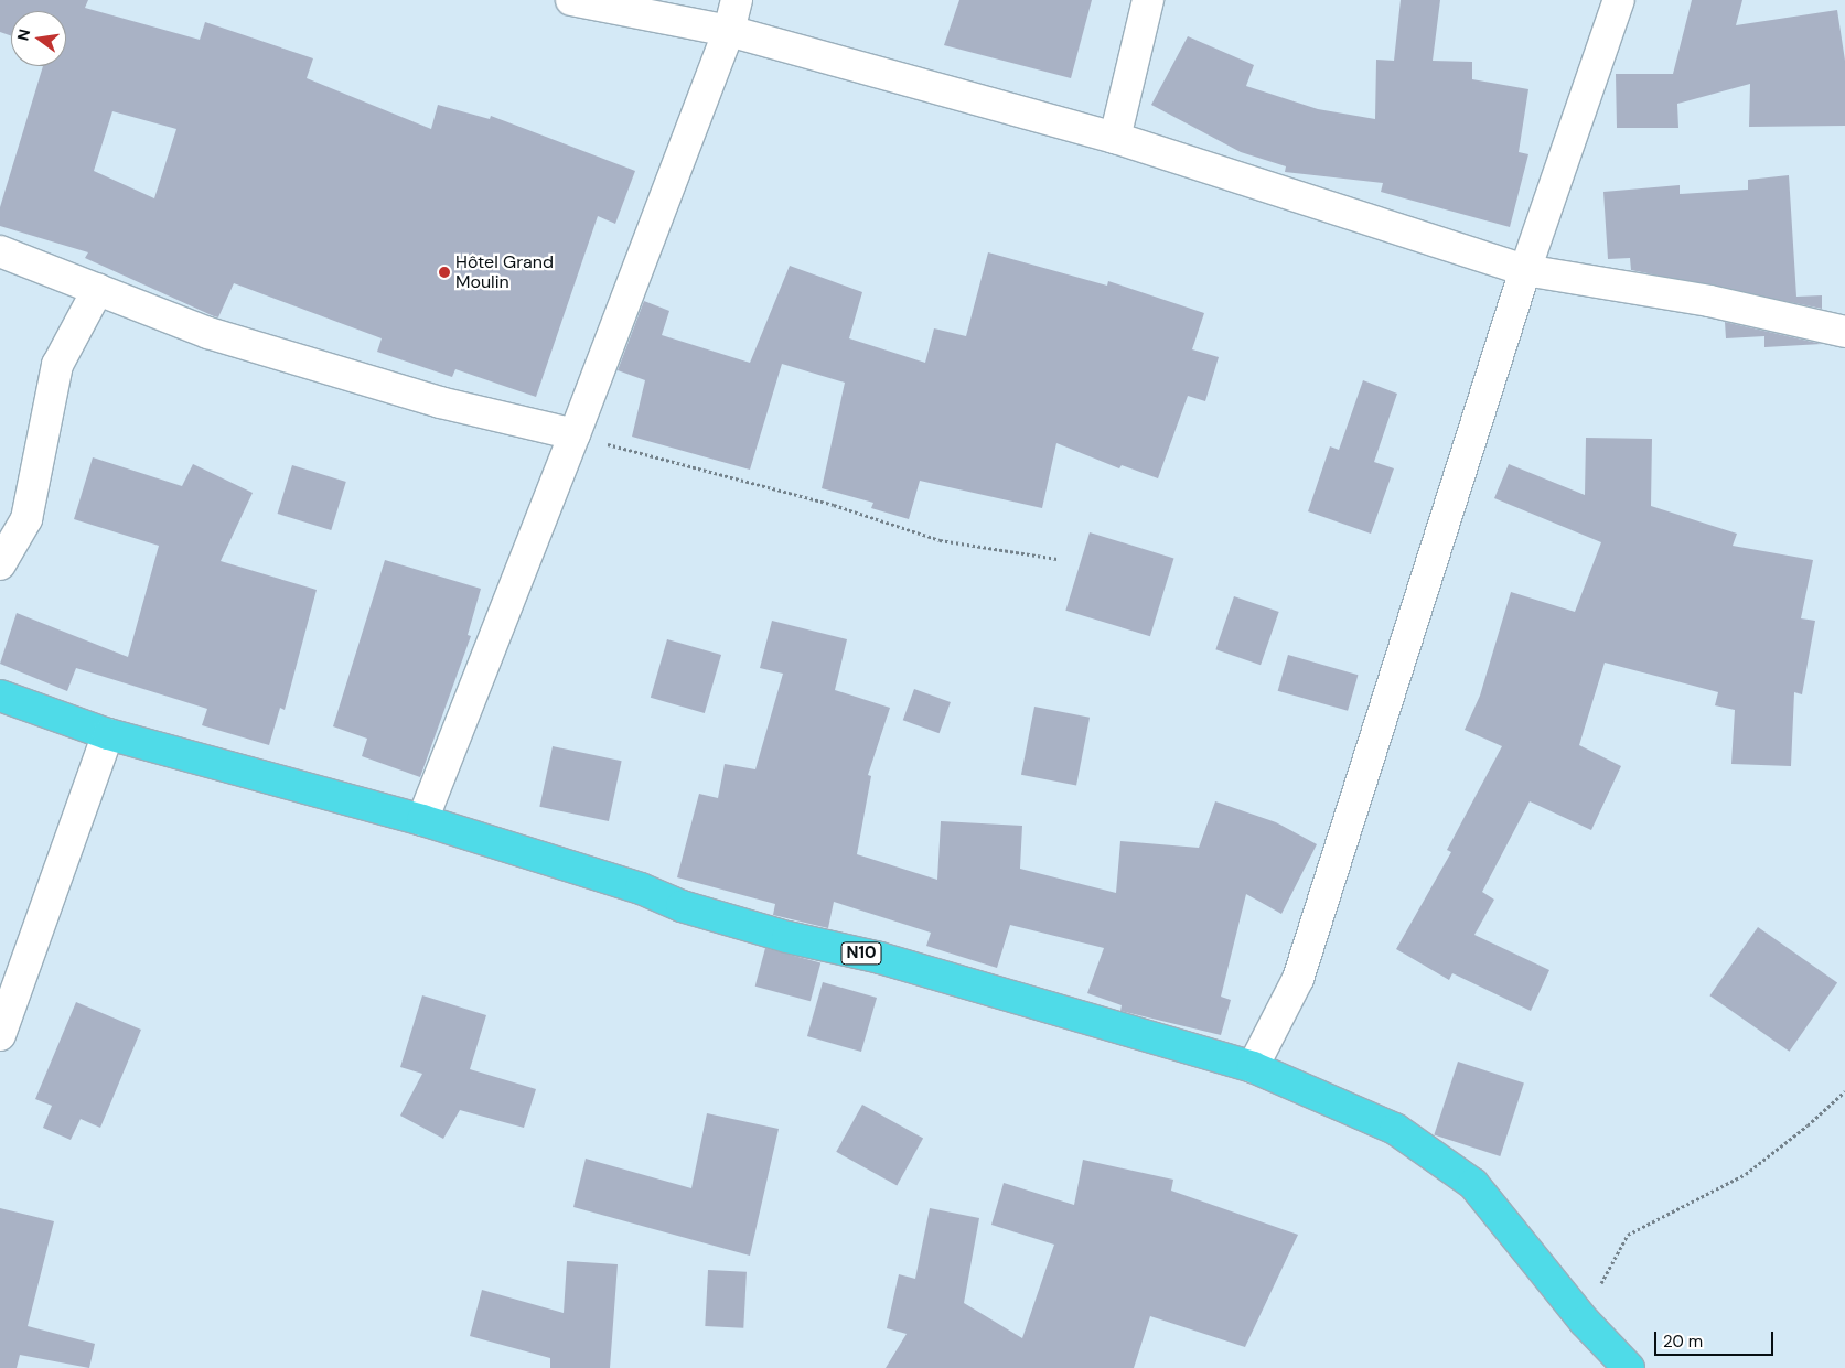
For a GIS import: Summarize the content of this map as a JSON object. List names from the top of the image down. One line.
{"streets":{"highway":["N10"]},"places":["Hôtel Grand Moulin"],"scale_bar":"20 m","north":"left"}
